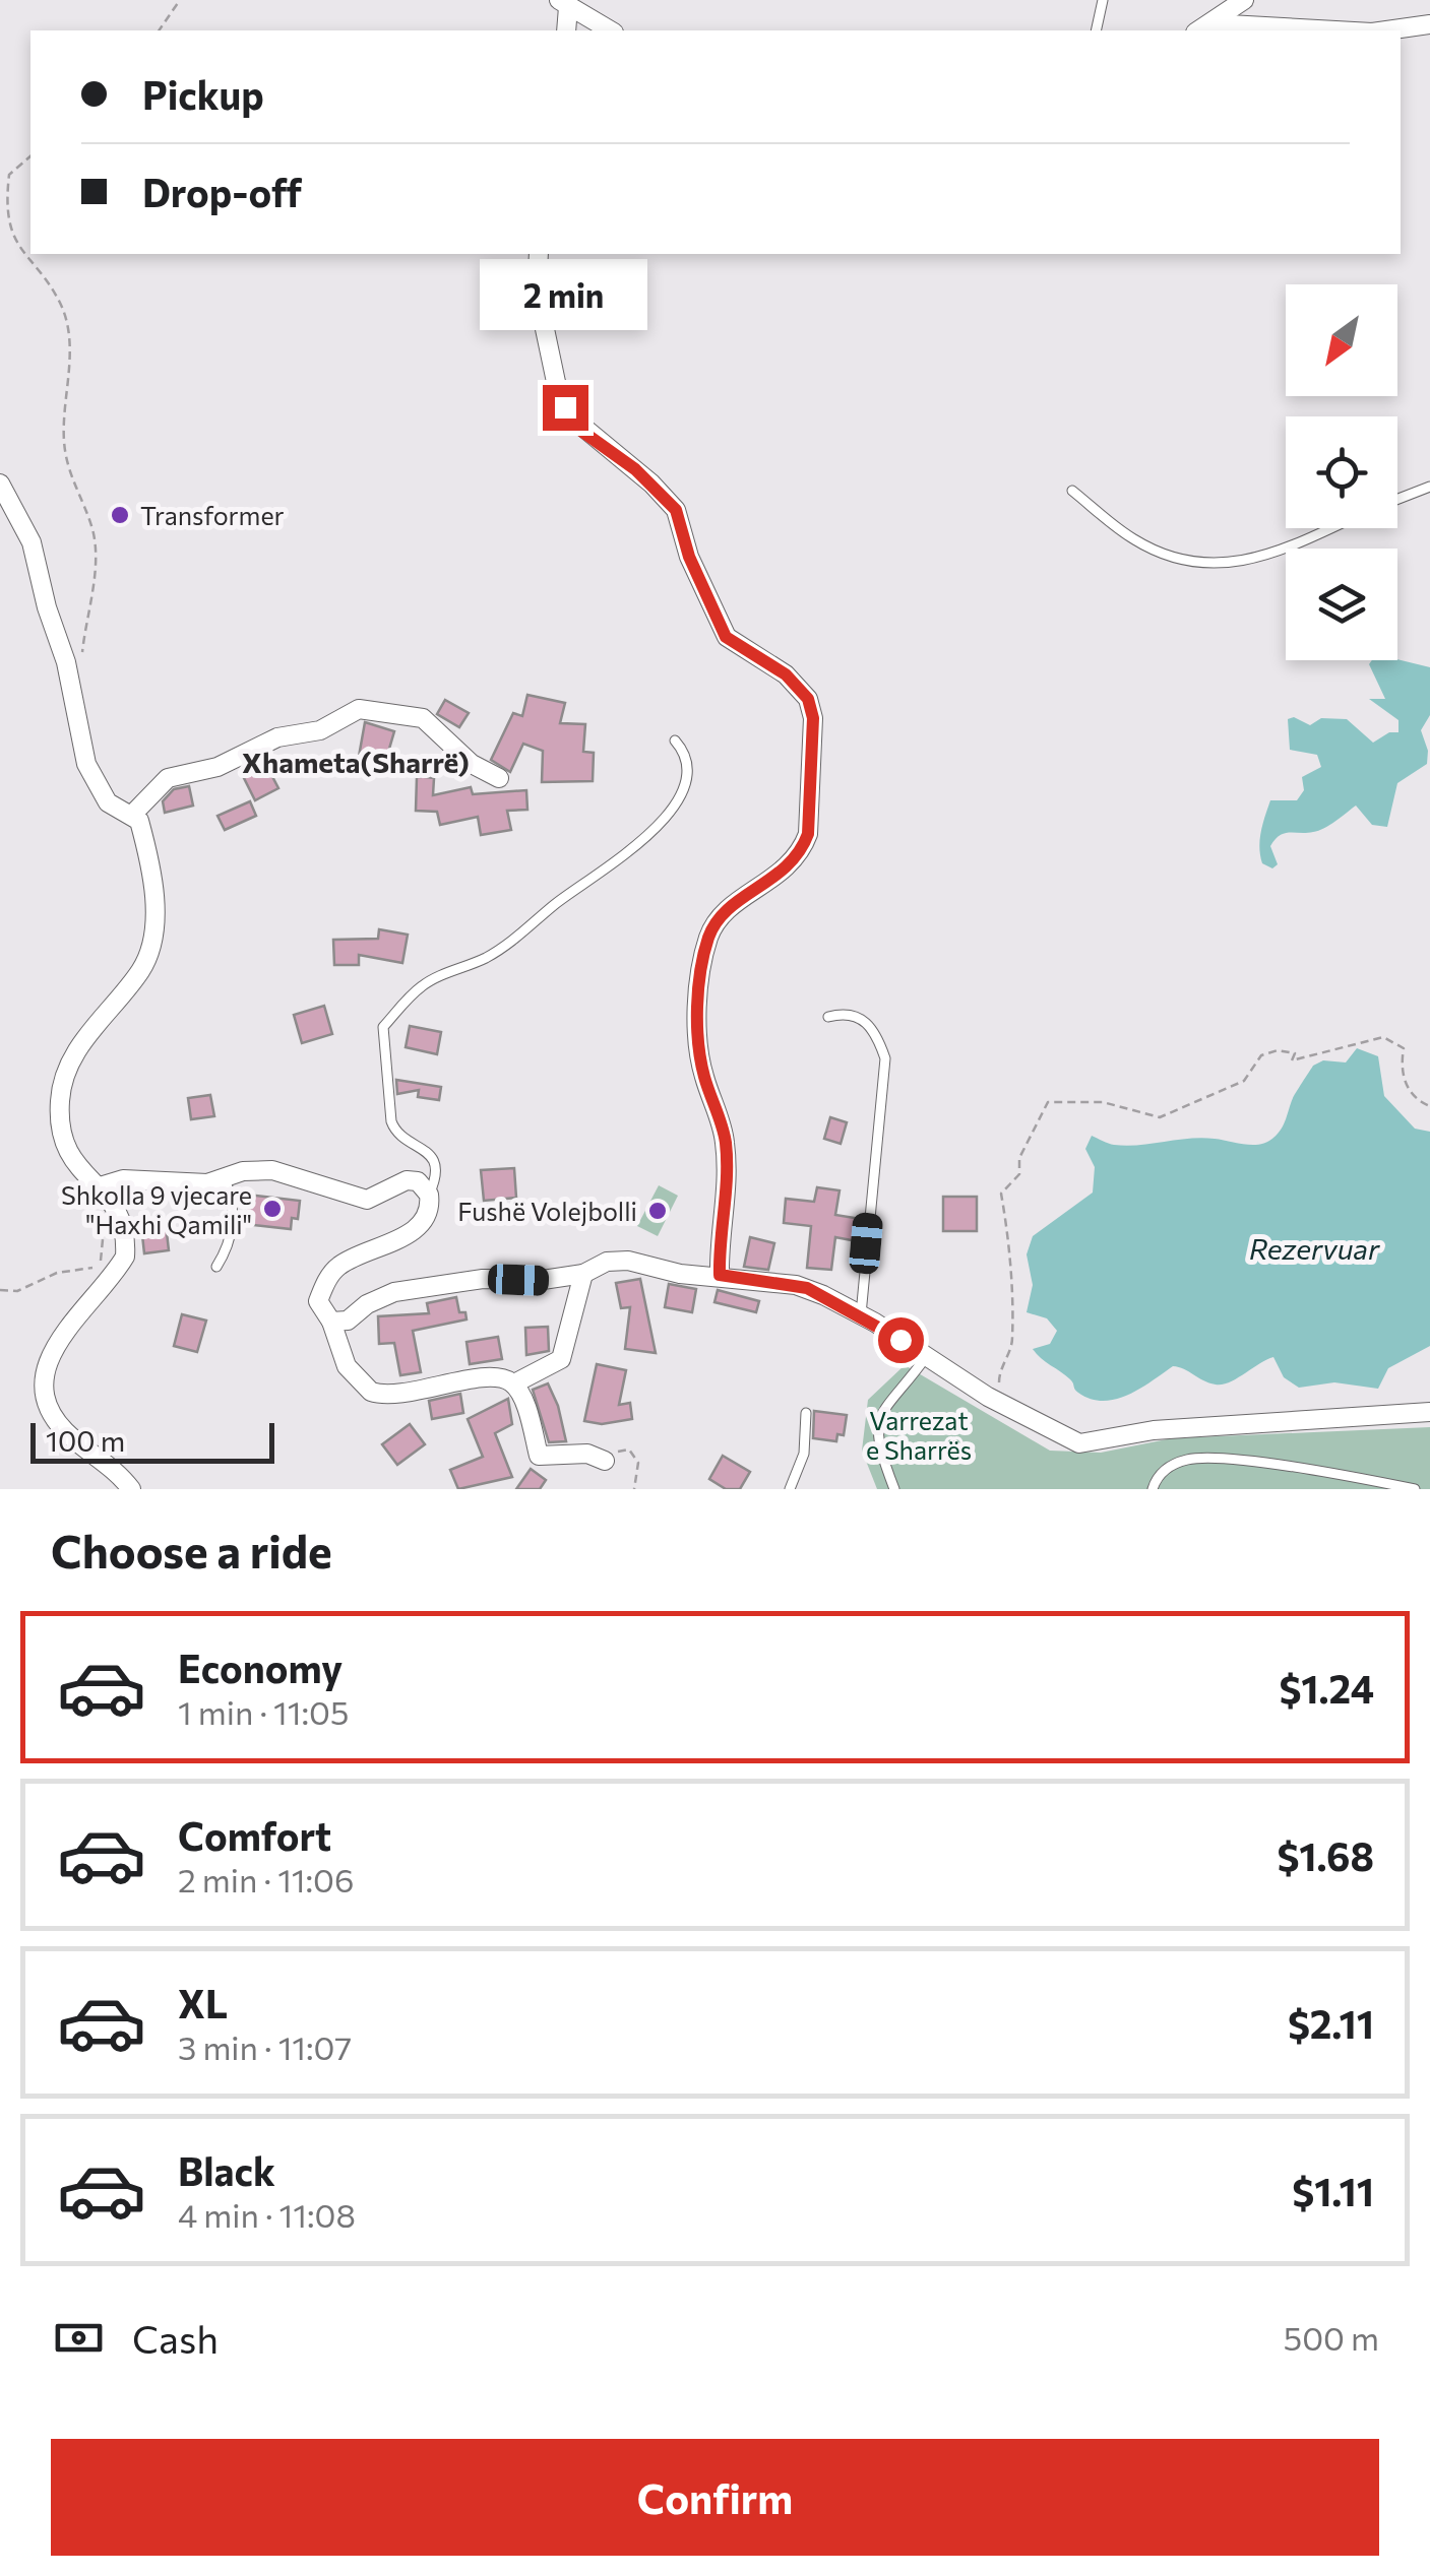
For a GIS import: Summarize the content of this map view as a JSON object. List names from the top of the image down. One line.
{"districts":["Xhameta(Sharrë)"],"water":["Rezervuar"],"parks":["Varrezat e Sharrës"],"places":["Transformer","Shkolla 9 vjecare \"Haxhi Qamili\"","Fushë Volejbolli"],"scale_bar":"100 m","north":"bottom left","page":{"banner":["Pickup","Drop-off"],"bubble":"2 min","scale":"100 m","heading":"Choose a ride","list":[{"name":"Economy","note":"1 min · 11:05","value":"$1.24"},{"name":"Comfort","note":"2 min · 11:06","value":"$1.68"},{"name":"XL","note":"3 min · 11:07","value":"$2.11"},{"name":"Black","note":"4 min · 11:08","value":"$1.11"}],"pay":["Cash","500 m"],"buttons":"Confirm"}}
